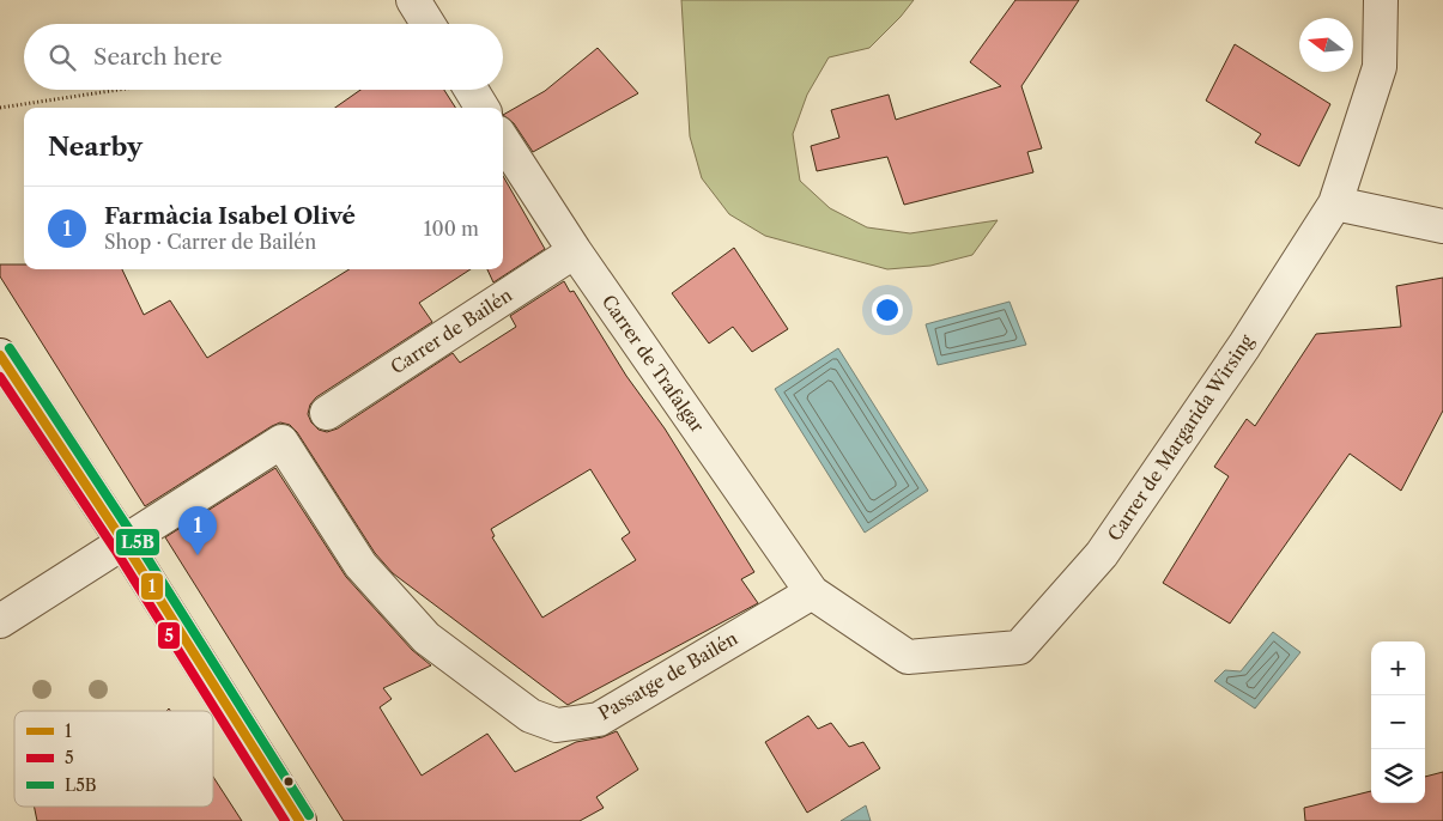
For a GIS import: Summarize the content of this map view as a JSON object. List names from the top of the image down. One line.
{"streets":{"street":["Carrer de Bailén","Carrer de Trafalgar","Carrer de Margarida Wirsing","Passatge de Bailén"]},"crossings":[["Carrer de Bailén","Carrer de Trafalgar"],["Carrer de Trafalgar","Carrer de Margarida Wirsing"],["Carrer de Trafalgar","Passatge de Bailén"],["Carrer de Margarida Wirsing","Passatge de Bailén"]],"lines":["transit line L5B","transit line 1","transit line 5"],"legend":["1","5","L5B"],"north":"left","page":{"search":"Search here","heading":"Nearby","list":[{"mark":"1","name":"Farmàcia Isabel Olivé","note":"Shop · Carrer de Bailén","value":"100 m"}],"pins":"1","map_buttons":["+","−"]}}
